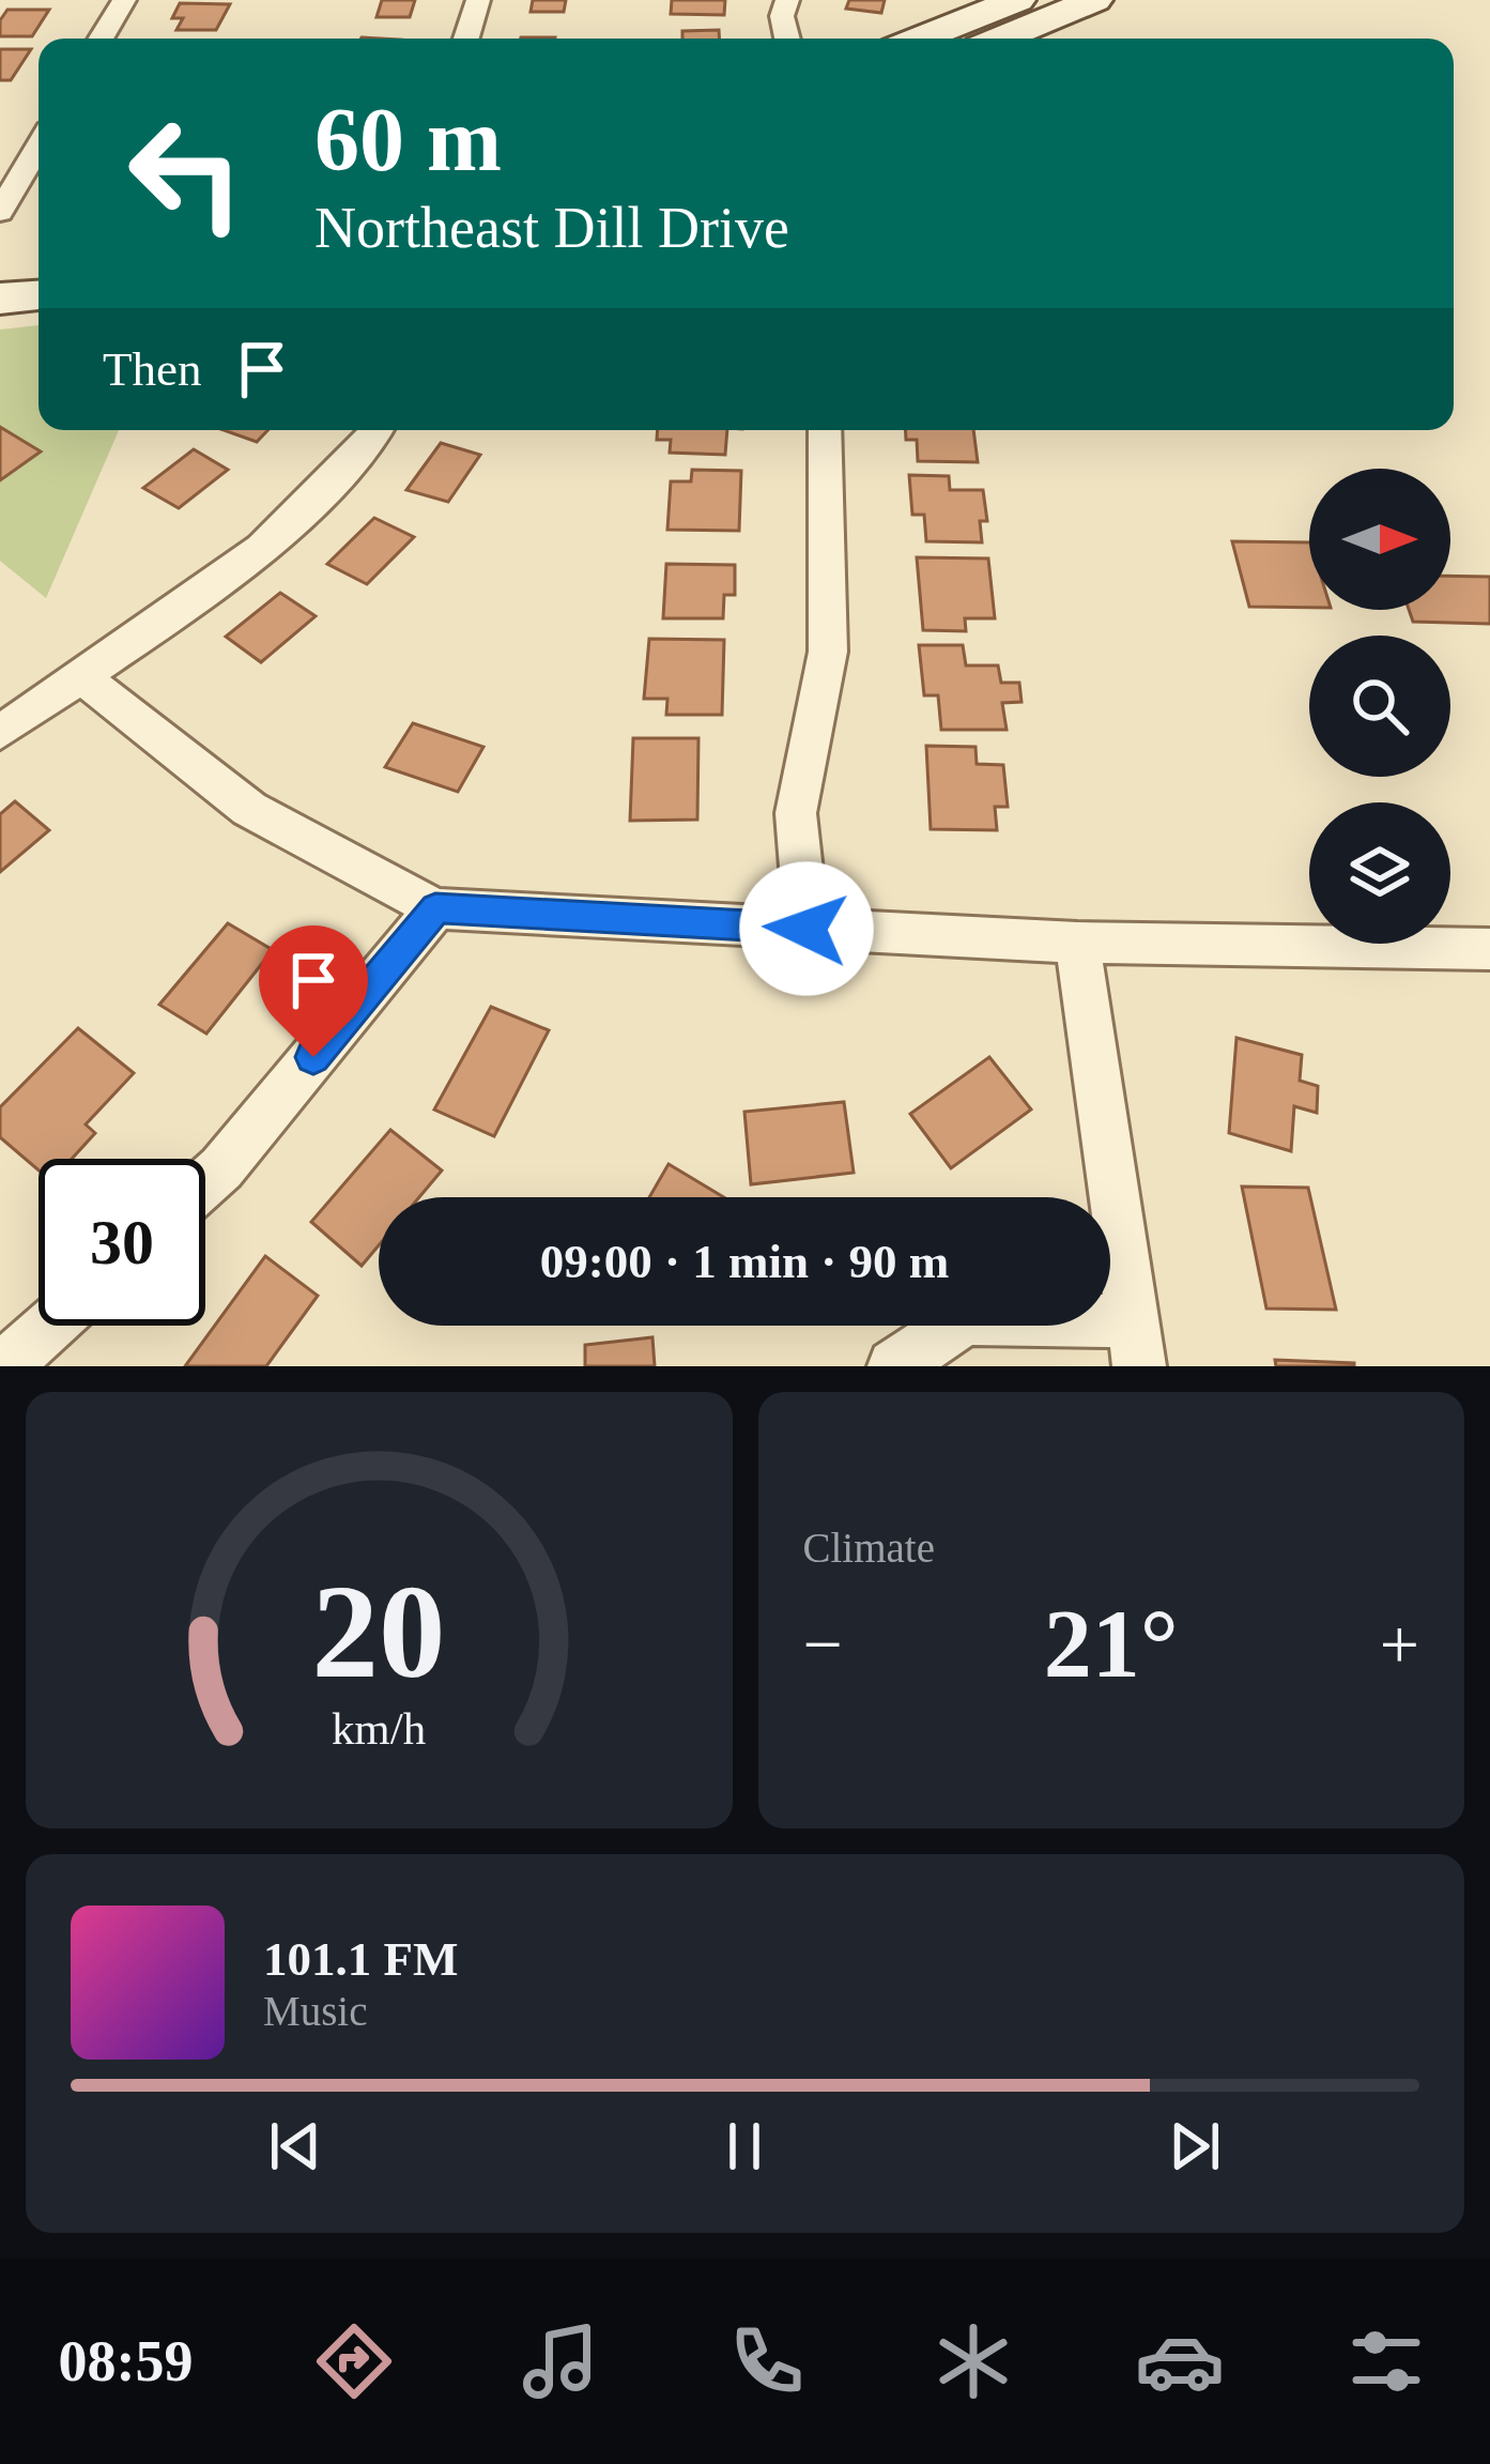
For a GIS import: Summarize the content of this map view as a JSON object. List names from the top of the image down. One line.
{"north":"right","page":{"turn":["60 m","Northeast Dill Drive"],"then":"Then","limit":"30","trip":"09:00 · 1 min · 90 m","tile":"Climate","heat":["−","21°","+"],"song":["101.1 FM","Music"],"tabs":"08:59","gauge":["20","km/h"]}}
